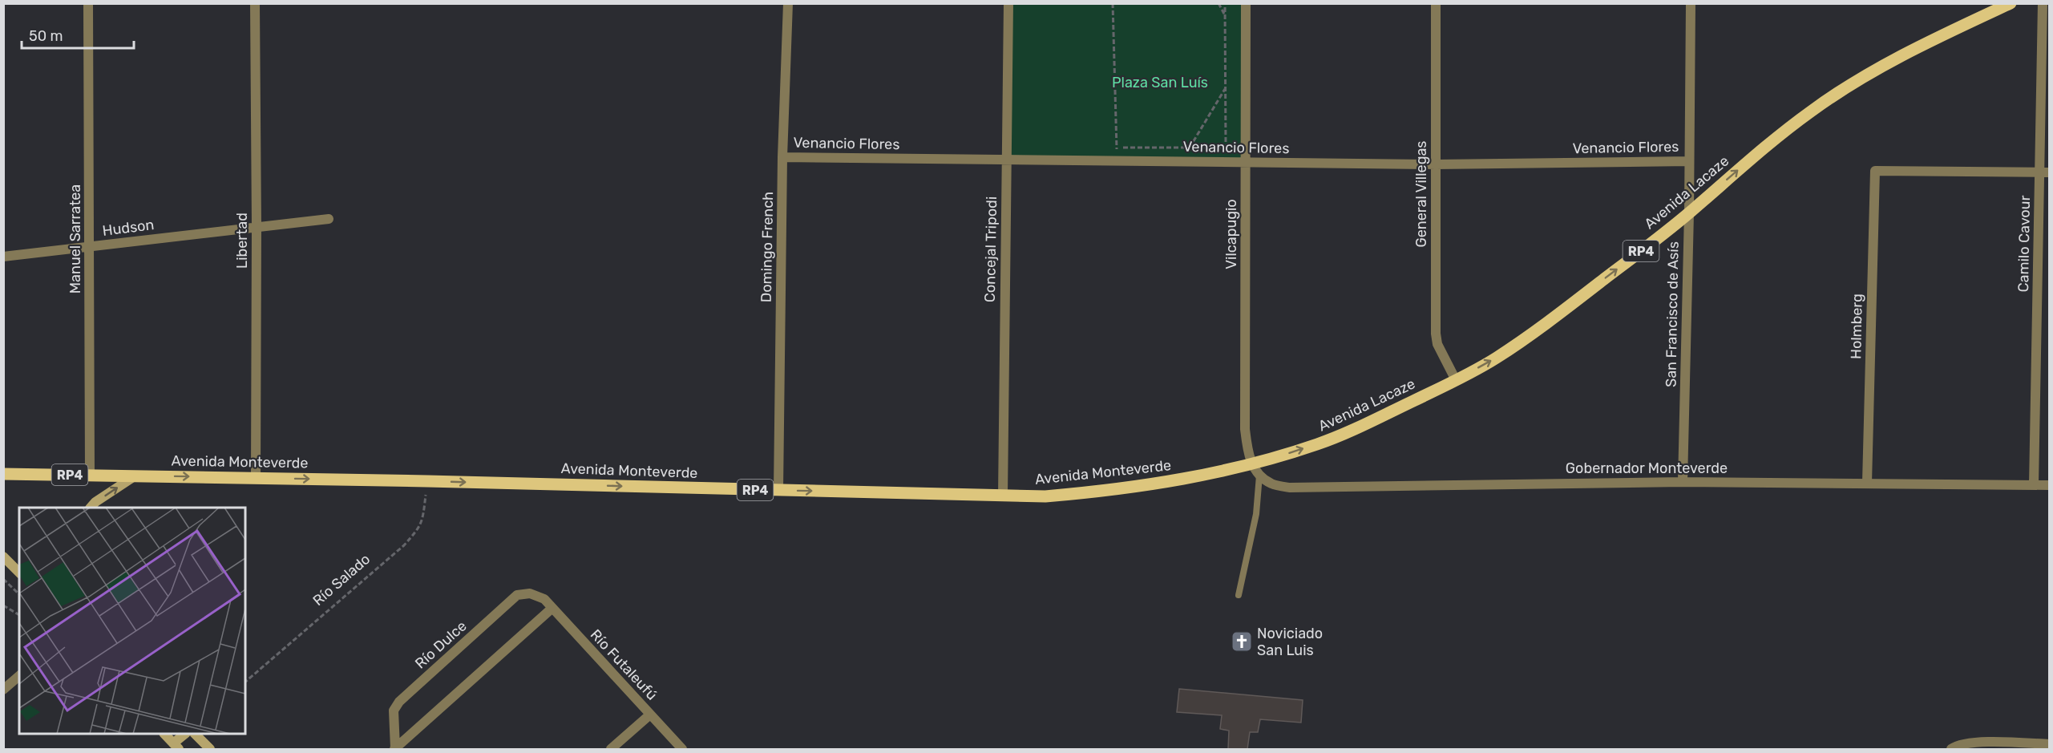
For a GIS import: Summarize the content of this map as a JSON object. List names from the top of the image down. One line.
{"streets":{"main road":["Avenida Lacaze","RP4","Avenida Monteverde"],"street":["Venancio Flores","General Villegas","Hudson","Vilcapugio","Manuel Sarratea","Libertad","Camilo Cavour","Domingo French","Concejal Tripodi","San Francisco de Asís","Holmberg","Gobernador Monteverde","Río Dulce","Río Futaleufú"],"path":["Río Salado"]},"crossings":[["Venancio Flores","General Villegas"],["Venancio Flores","Vilcapugio"],["Venancio Flores","Domingo French"],["Venancio Flores","Concejal Tripodi"],["Venancio Flores","San Francisco de Asís"],["Avenida Lacaze","General Villegas"],["Avenida Lacaze","Vilcapugio"],["Avenida Lacaze","San Francisco de Asís"],["Avenida Lacaze","Avenida Monteverde"],["Avenida Lacaze","Gobernador Monteverde"],["Hudson","Manuel Sarratea"],["Hudson","Libertad"],["Vilcapugio","Avenida Monteverde"],["Vilcapugio","Gobernador Monteverde"],["Manuel Sarratea","Avenida Monteverde"],["Libertad","Avenida Monteverde"],["Camilo Cavour","Holmberg"],["Camilo Cavour","Gobernador Monteverde"],["Domingo French","Avenida Monteverde"],["Concejal Tripodi","Avenida Monteverde"],["San Francisco de Asís","Gobernador Monteverde"],["Holmberg","Gobernador Monteverde"],["Avenida Monteverde","Gobernador Monteverde"],["Avenida Monteverde","Río Salado"],["Río Dulce","Río Futaleufú"]],"one_way":["Avenida Lacaze","Avenida Monteverde"],"parks":["Plaza San Luís"],"places":{"church":["Noviciado San Luis"]},"scale_bar":"50 m"}
